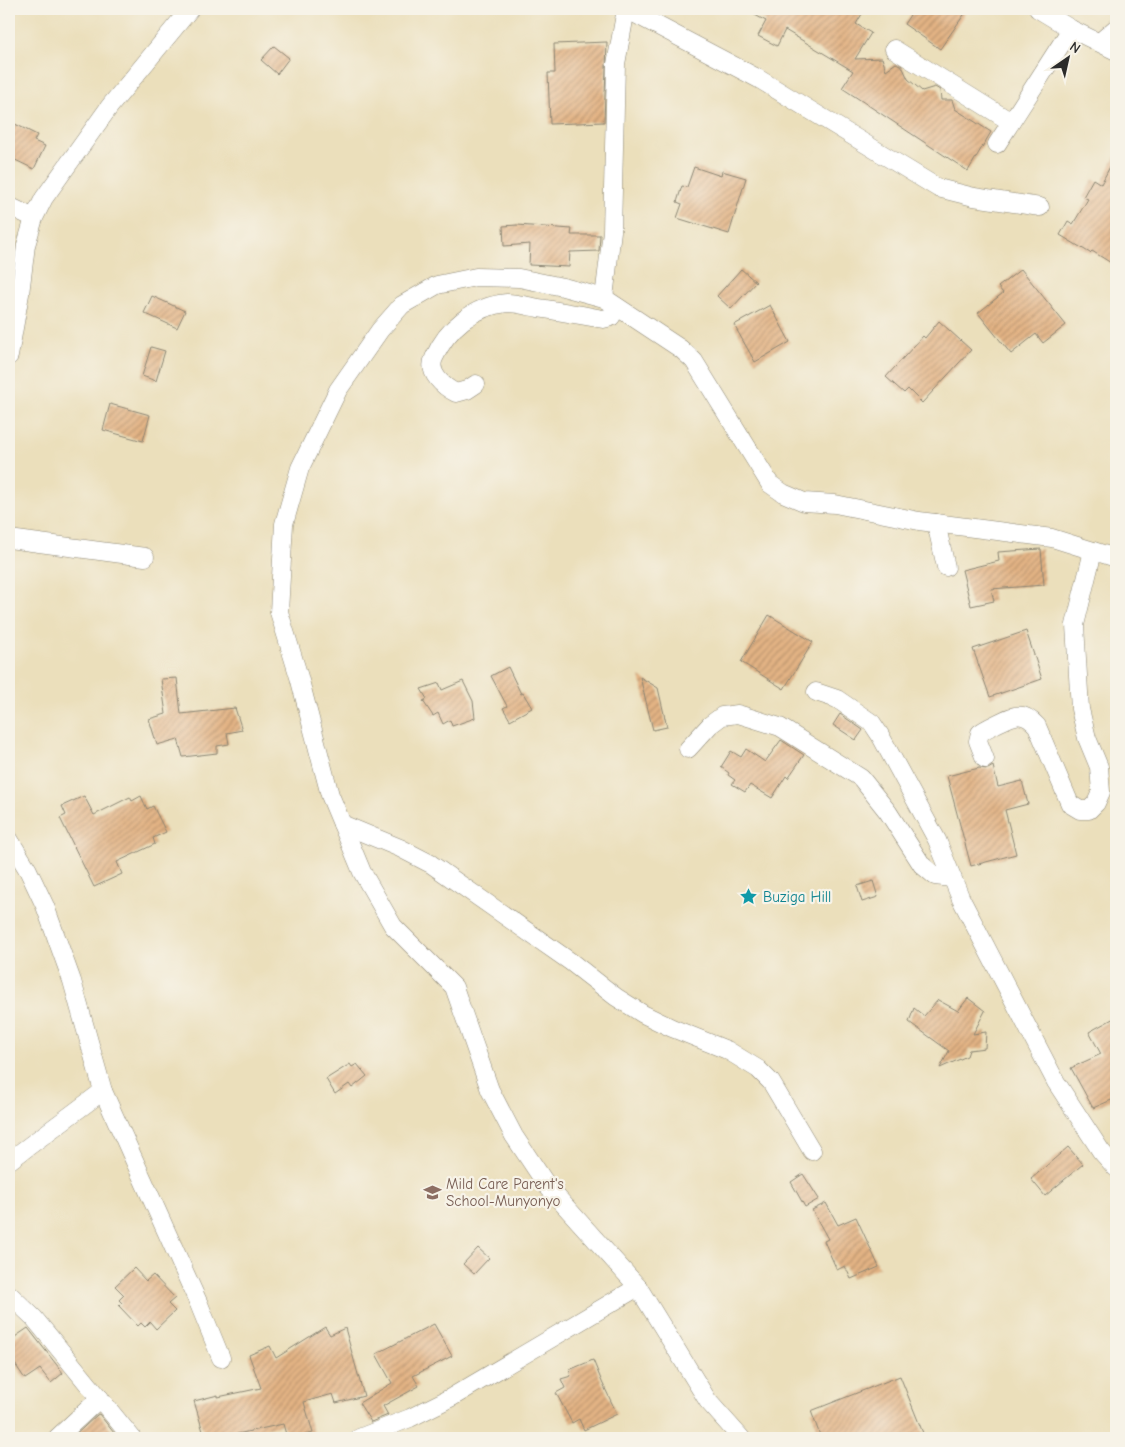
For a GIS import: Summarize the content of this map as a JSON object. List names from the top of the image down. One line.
{"places":{"place":["Buziga Hill"],"school or university":["Mild Care Parent's School-Munyonyo"]},"north":"top right"}
